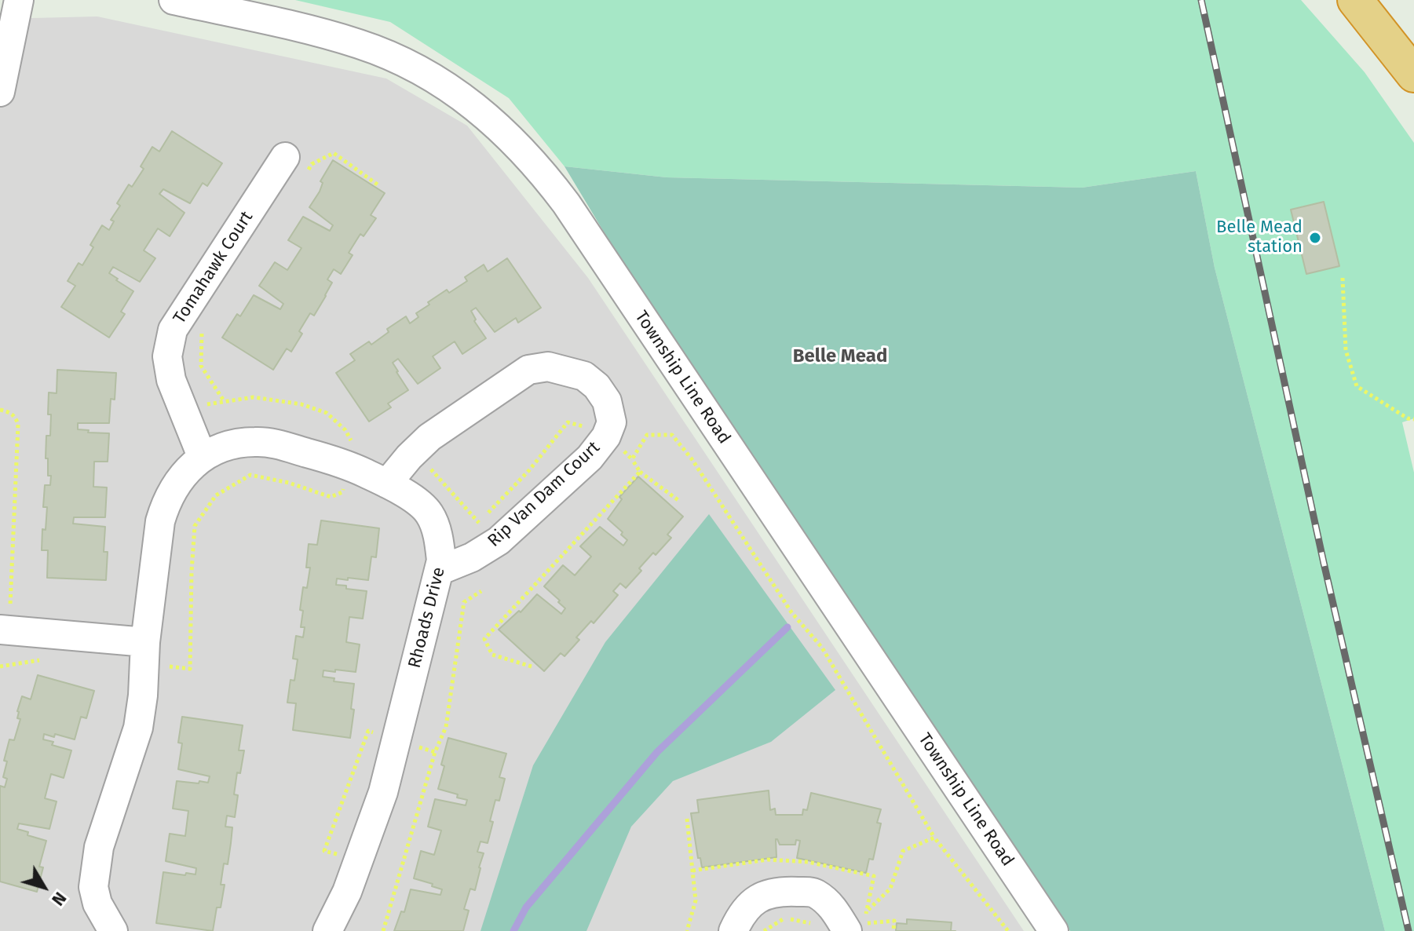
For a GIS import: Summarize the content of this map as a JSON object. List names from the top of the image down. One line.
{"streets":{"street":["Tomahawk Court","Township Line Road","Rip Van Dam Court","Rhoads Drive"]},"crossings":[["Tomahawk Court","Rhoads Drive"],["Rip Van Dam Court","Rhoads Drive"]],"districts":["Belle Mead"],"places":["Belle Mead station"],"north":"bottom right"}
